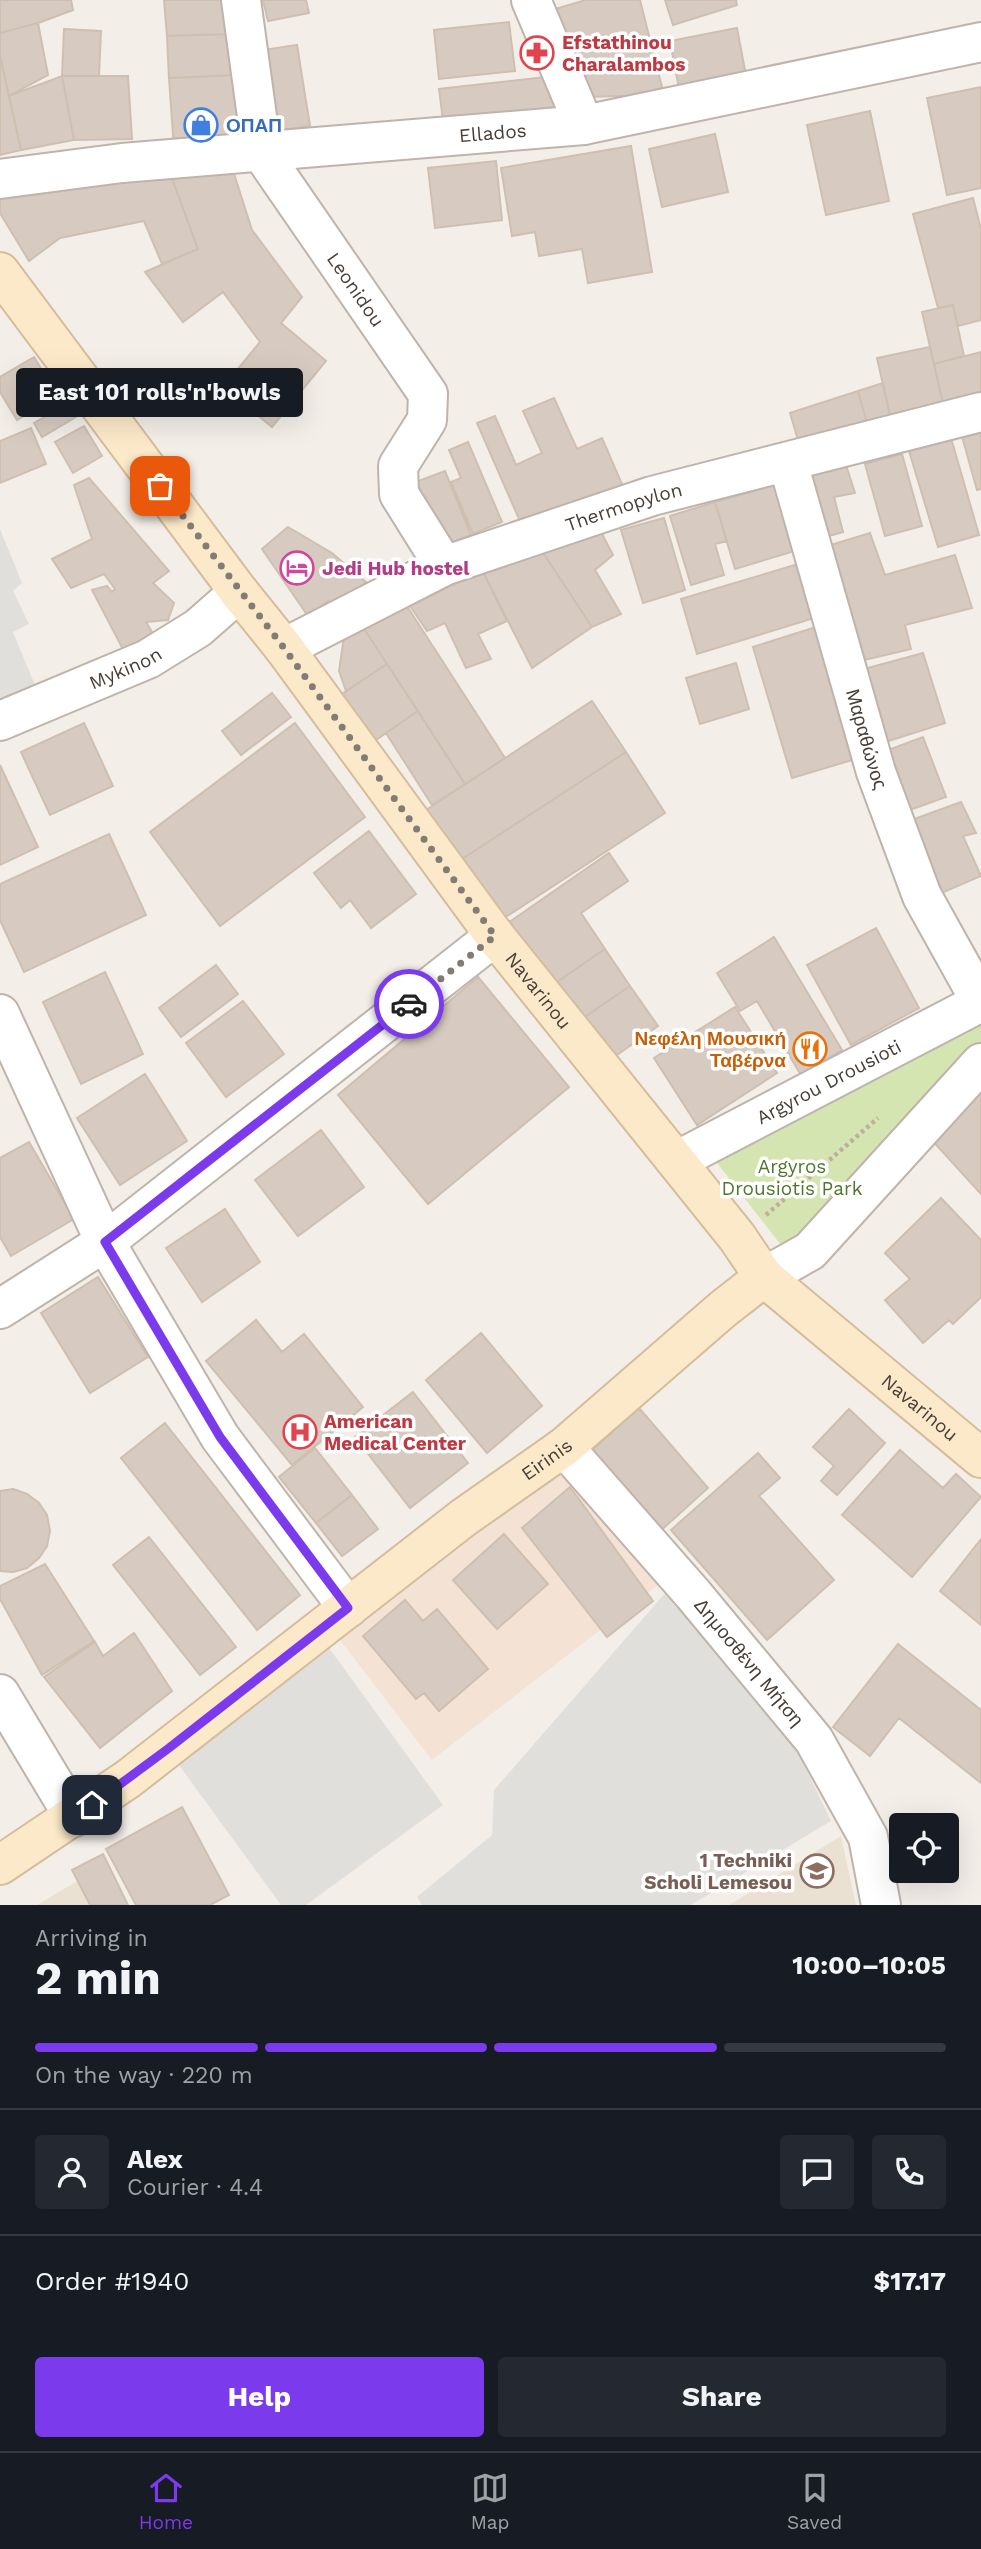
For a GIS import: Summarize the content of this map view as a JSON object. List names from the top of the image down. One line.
{"streets":{"main road":["Navarinou","Eirinis"],"street":["Ellados","Leonidou","Thermopylon","Mykinon","Μαραθώνος","Argyrou Drousioti","Δημοσθένη Μήτση"]},"crossings":[["Ellados","Leonidou"],["Leonidou","Thermopylon"],["Thermopylon","Μαραθώνος"],["Thermopylon","Navarinou"],["Mykinon","Navarinou"],["Μαραθώνος","Argyrou Drousioti"],["Navarinou","Argyrou Drousioti"],["Navarinou","Eirinis"],["Eirinis","Δημοσθένη Μήτση"]],"parks":["Argyros Drousiotis Park"],"places":{"pharmacy":["Efstathinou Charalambos"],"shop":["ΟΠΑΠ"],"other":["East 101 rolls'n'bowls"],"hotel":["Jedi Hub hostel"],"restaurant":["Νεφέλη Μουσική Ταβέρνα"],"hospital":["American Medical Center"],"school or university":["1 Techniki Scholi Lemesou"]},"page":{"bubble":"East 101 rolls'n'bowls","heading":["2 min","Arriving in","10:00–10:05"],"panel":["Alex","Courier · 4.4","Order #1940","$17.17"],"bar":"On the way · 220 m","buttons":["Help","Share"],"tabs":["Home","Map","Saved"]}}
